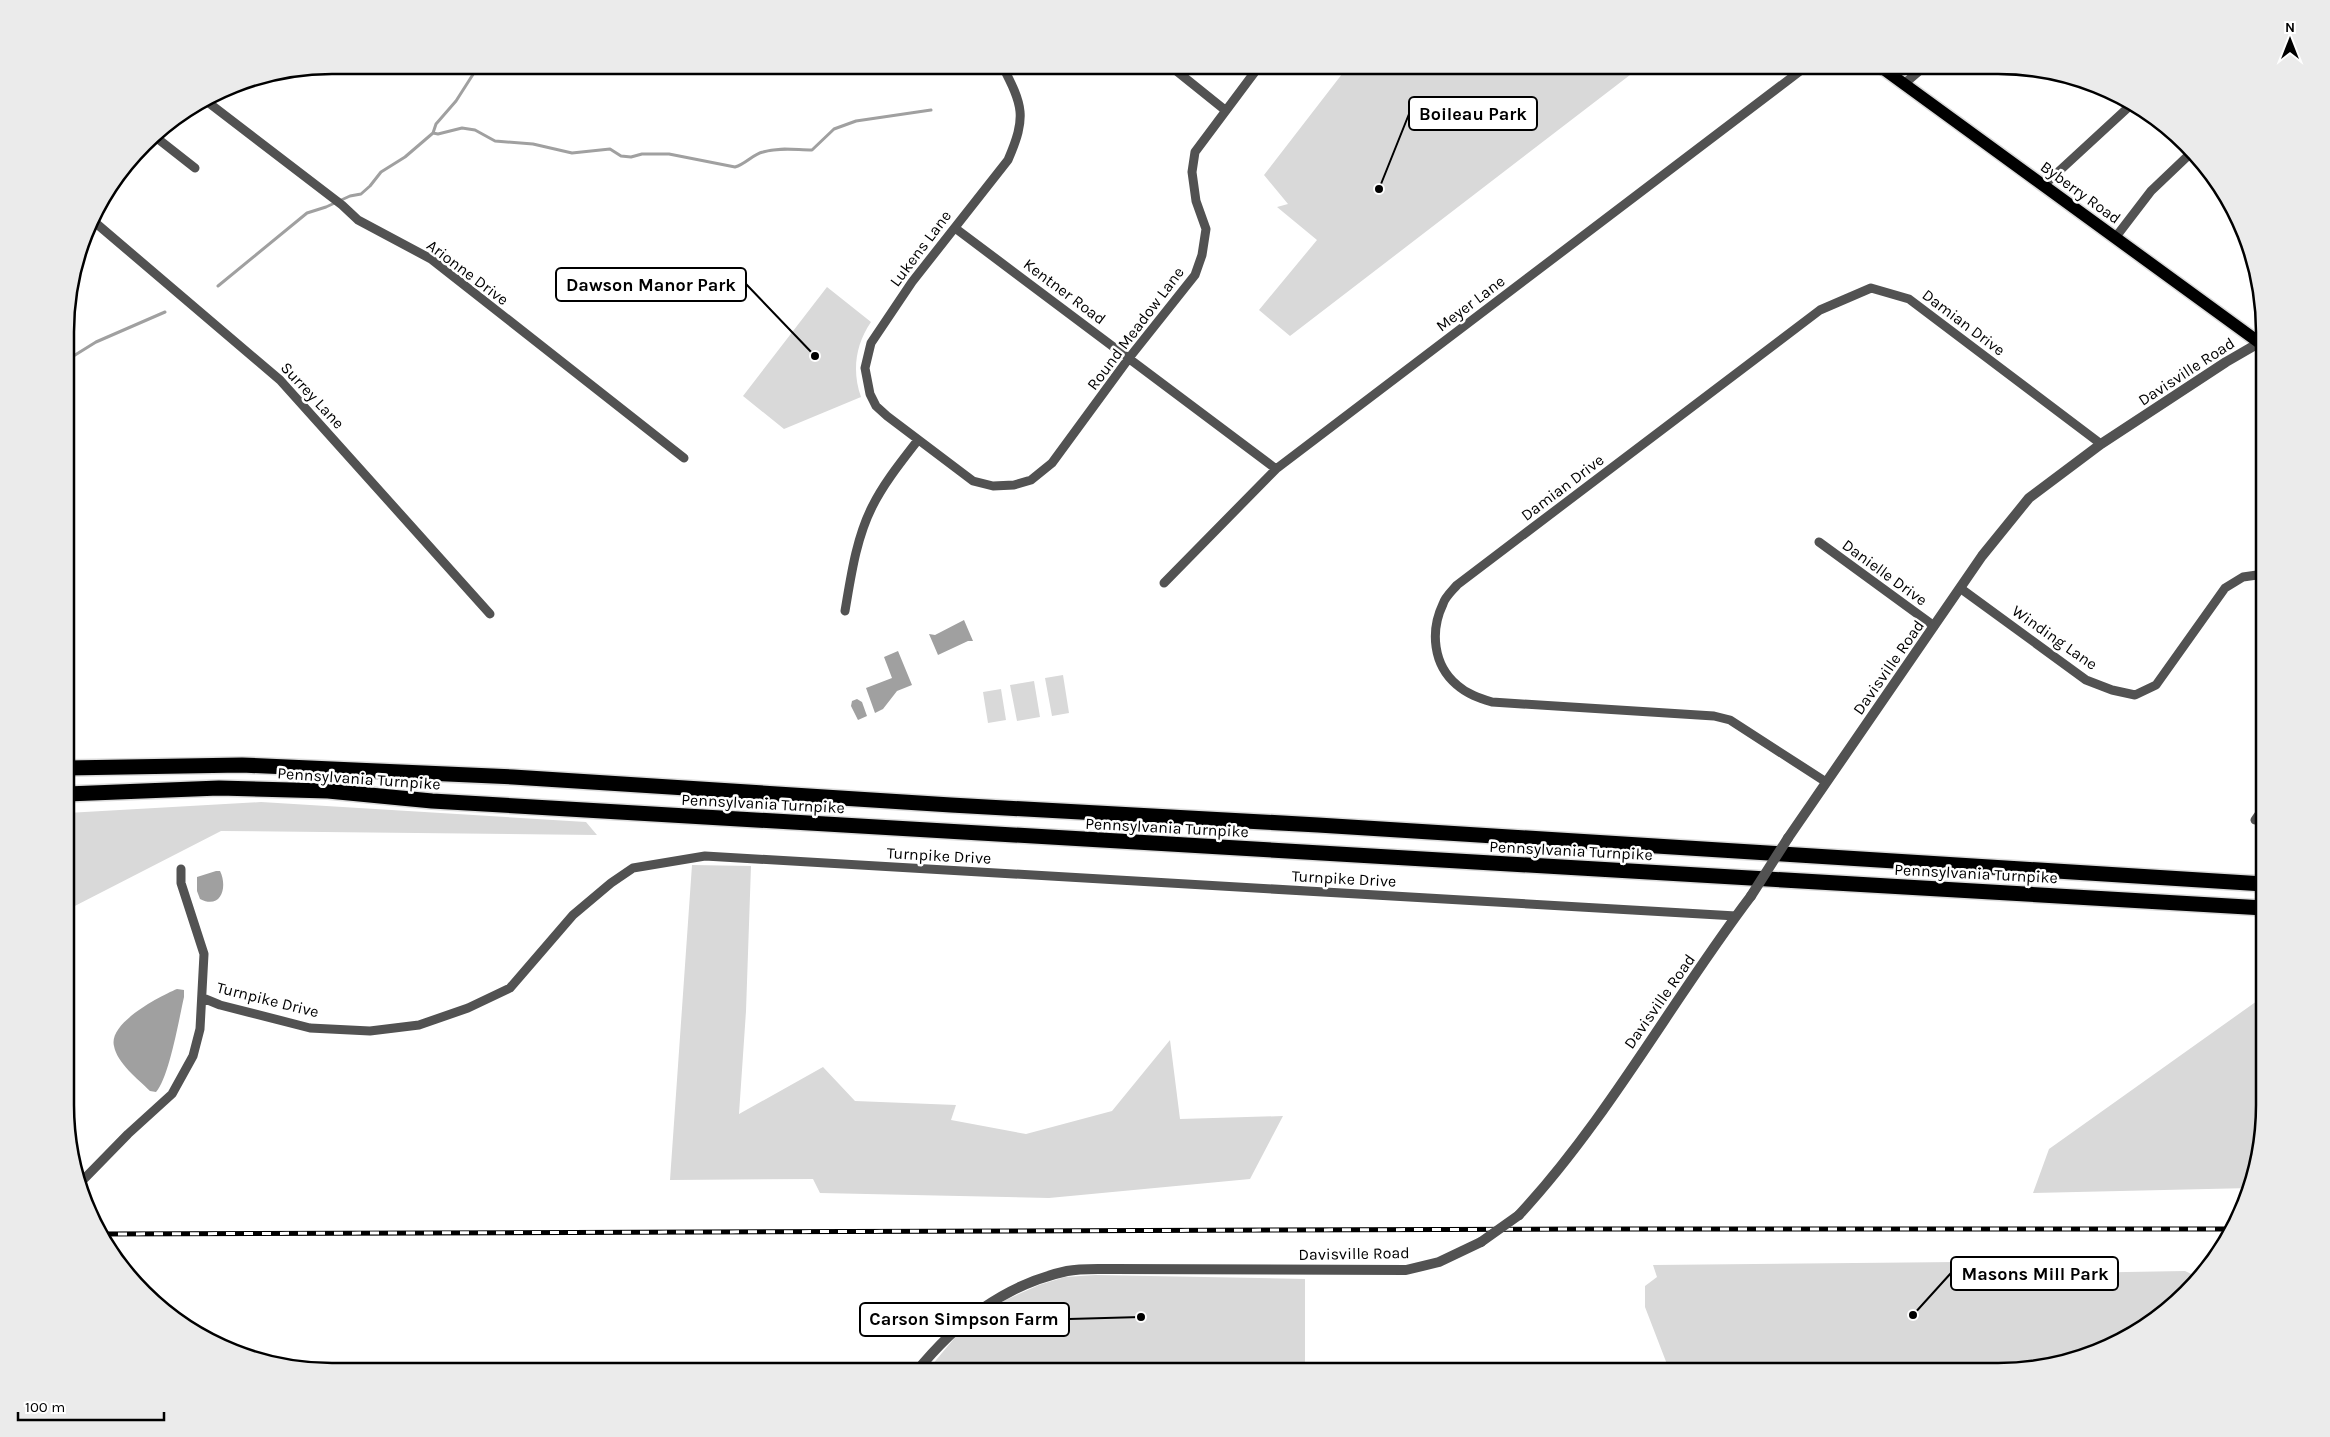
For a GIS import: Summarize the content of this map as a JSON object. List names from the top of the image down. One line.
{"streets":{"highway":["Pennsylvania Turnpike"],"main road":["Byberry Road"],"street":["Lukens Lane","Arionne Drive","Kentner Road","Meyer Lane","Damian Drive","Round Meadow Lane","Davisville Road","Surrey Lane","Danielle Drive","Winding Lane","Turnpike Drive"]},"crossings":[["Lukens Lane","Kentner Road"],["Lukens Lane","Round Meadow Lane"],["Kentner Road","Meyer Lane"],["Kentner Road","Round Meadow Lane"],["Damian Drive","Davisville Road"],["Davisville Road","Danielle Drive"],["Davisville Road","Winding Lane"],["Davisville Road","Turnpike Drive"]],"places":["Boileau Park","Dawson Manor Park","Masons Mill Park","Carson Simpson Farm"],"scale_bar":"100 m","north":"top"}
